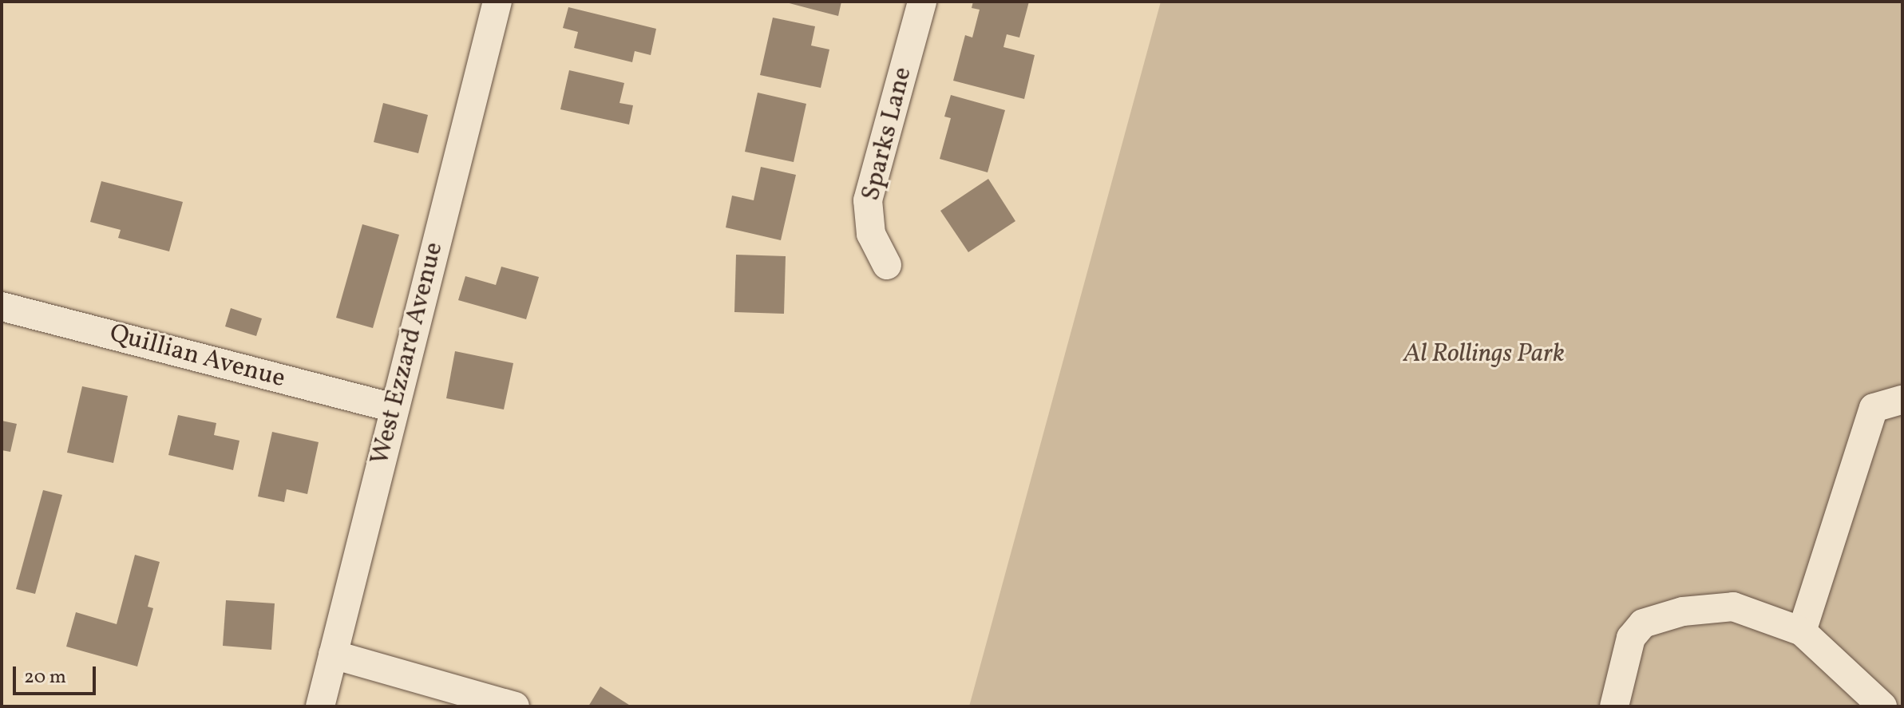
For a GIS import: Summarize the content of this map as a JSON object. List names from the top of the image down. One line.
{"streets":{"street":["Sparks Lane","West Ezzard Avenue","Quillian Avenue"]},"crossings":[["West Ezzard Avenue","Quillian Avenue"]],"parks":["Al Rollings Park"],"scale_bar":"20 m"}
